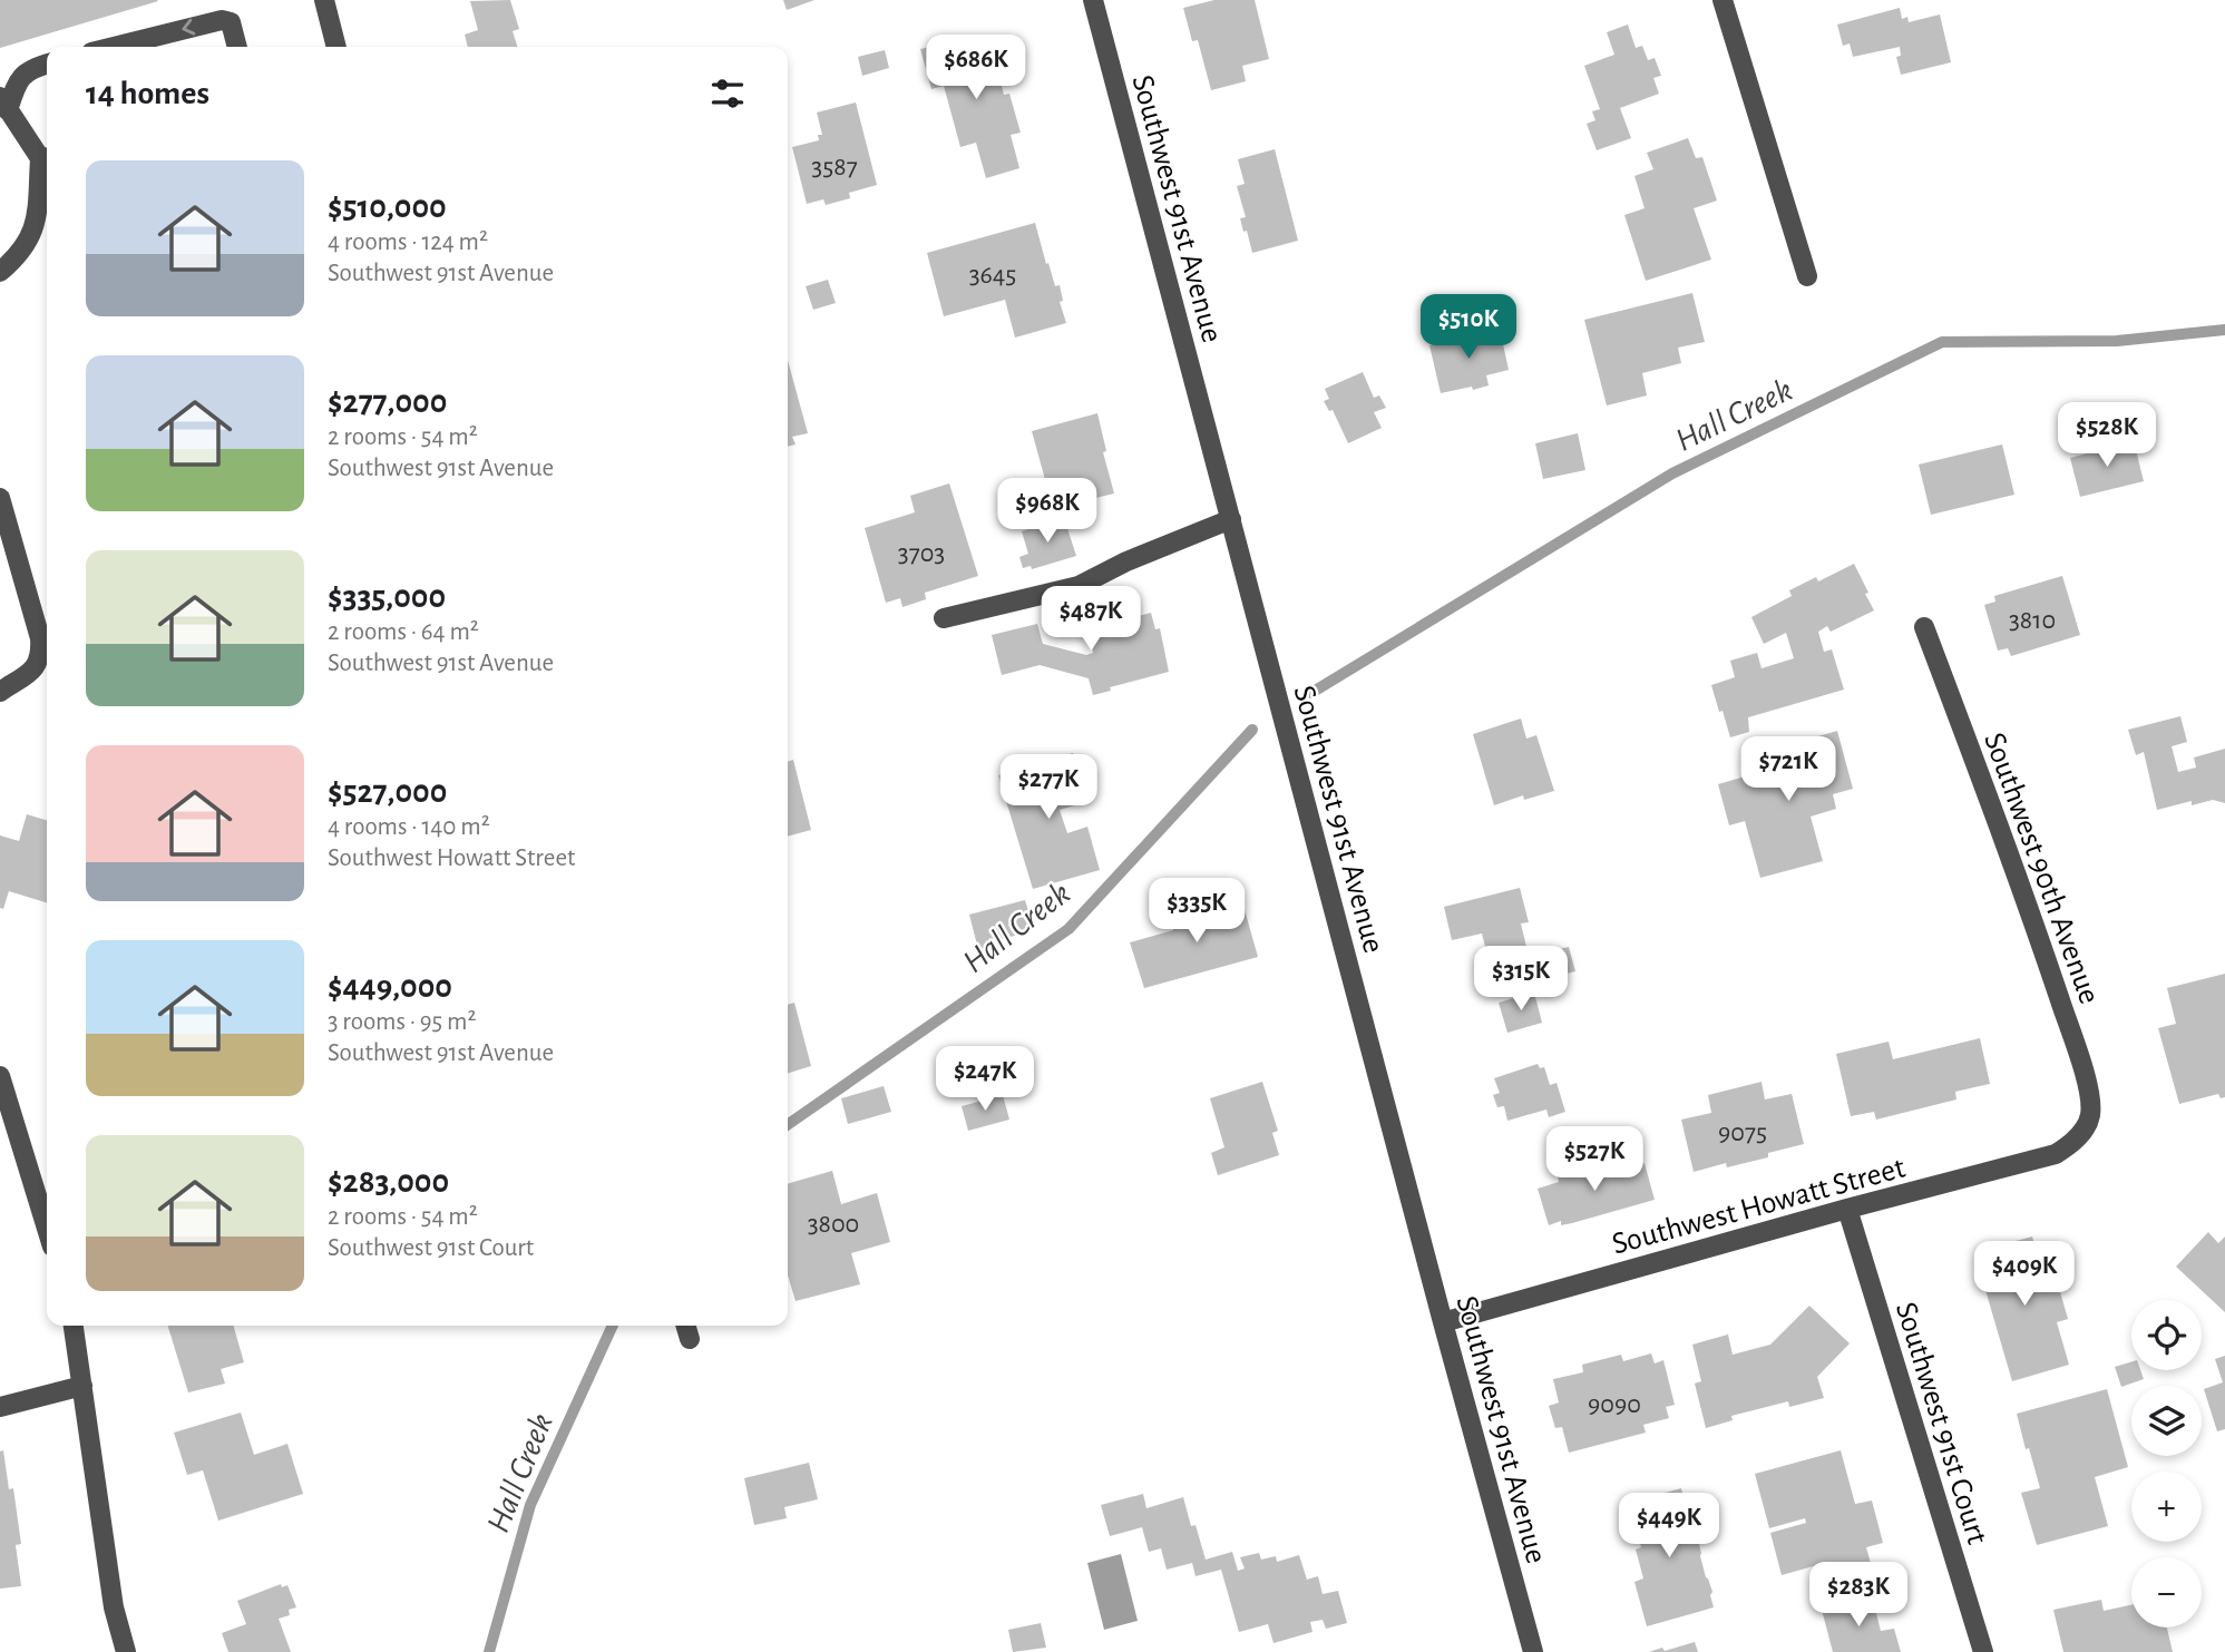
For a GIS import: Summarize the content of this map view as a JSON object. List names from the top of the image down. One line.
{"streets":{"street":["Southwest 91st Avenue","Southwest 90th Avenue","Southwest Howatt Street","Southwest 91st Court"]},"crossings":[["Southwest 91st Avenue","Southwest Howatt Street"],["Southwest 90th Avenue","Southwest Howatt Street"],["Southwest Howatt Street","Southwest 91st Court"]],"water":["Hall Creek"],"house_numbers":["3587","3645","3703","3810","9075","3800","9090"],"page":{"price":["$686K","$510K","$528K","$968K","$487K","$721K","$277K","$335K","$315K","$247K","$527K","$409K","$449K","$283K"],"heading":"14 homes","list":[{"name":"$510,000","note":"4 rooms · 124 m² · Southwest 91st Avenue"},{"name":"$277,000","note":"2 rooms · 54 m² · Southwest 91st Avenue"},{"name":"$335,000","note":"2 rooms · 64 m² · Southwest 91st Avenue"},{"name":"$527,000","note":"4 rooms · 140 m² · Southwest Howatt Street"},{"name":"$449,000","note":"3 rooms · 95 m² · Southwest 91st Avenue"},{"name":"$283,000","note":"2 rooms · 54 m² · Southwest 91st Court"}],"map_buttons":["+","−"]}}
